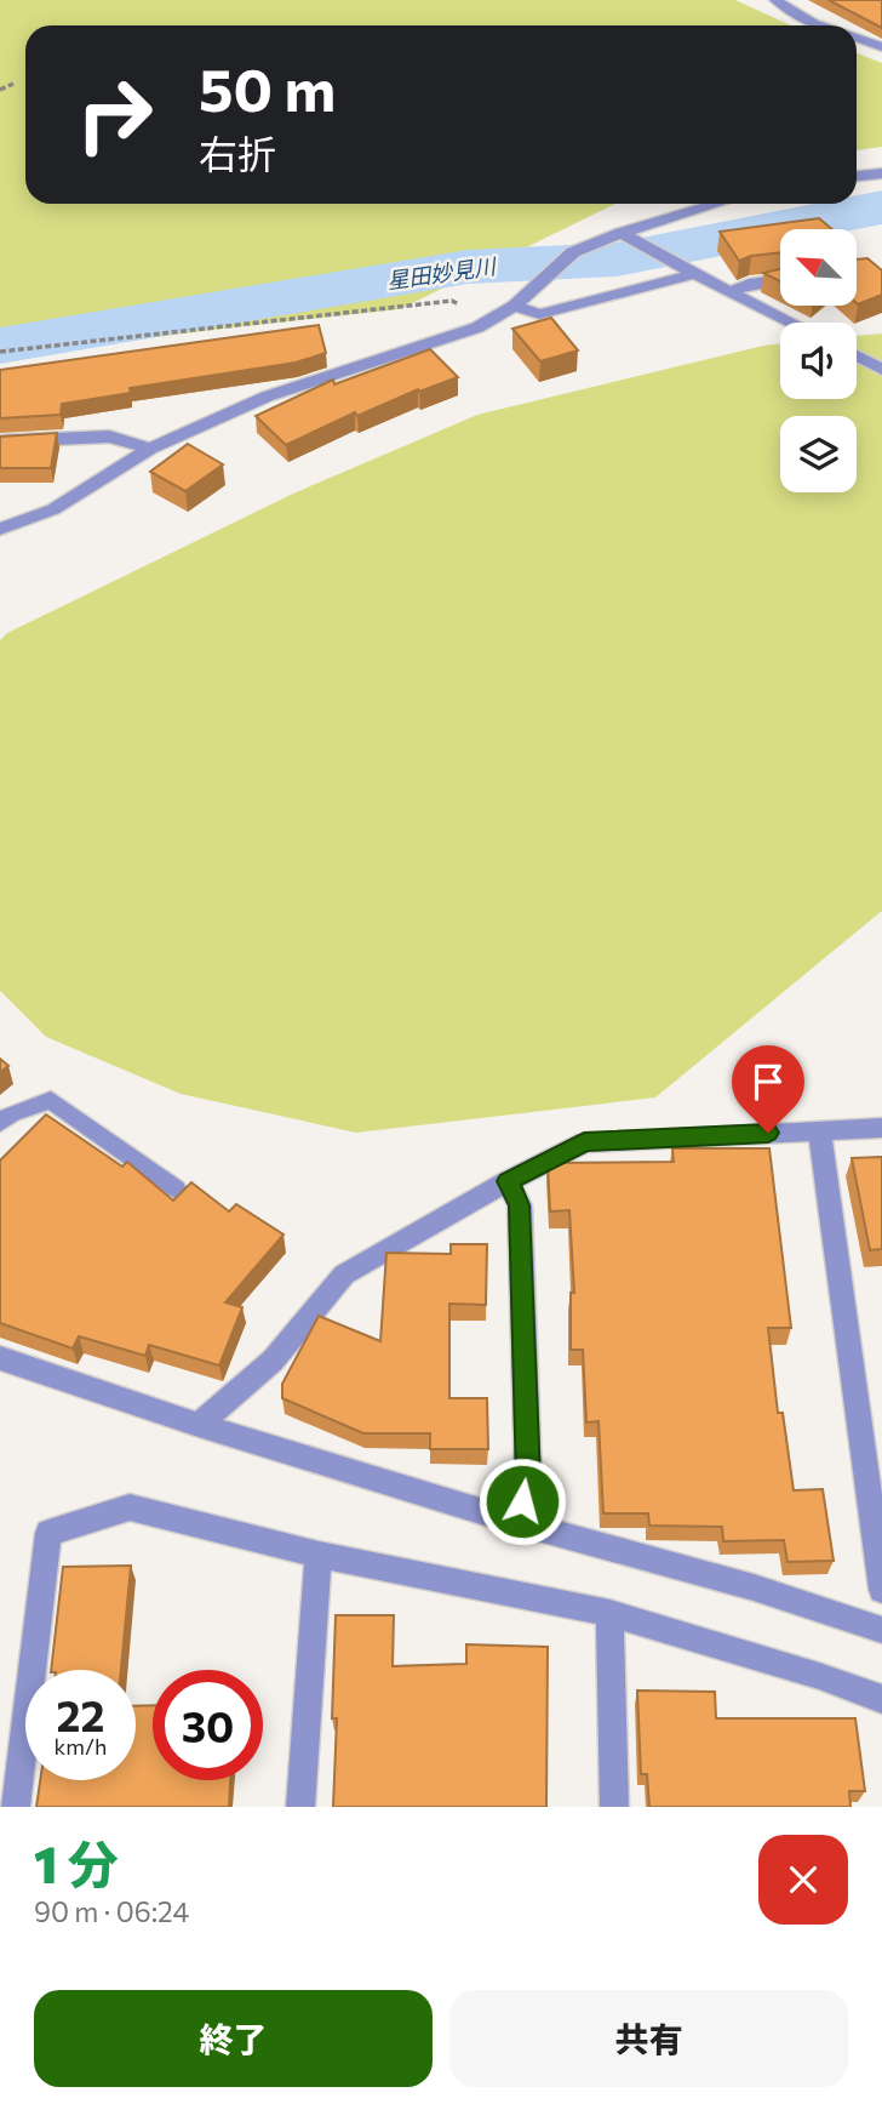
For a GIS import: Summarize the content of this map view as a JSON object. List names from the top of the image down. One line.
{"water":["星田妙見川"],"north":"top left","page":{"turn":["50 m","右折"],"speed":"22 km/h","limit":"30","heading":["1 分","90 m · 06:24"],"buttons":["終了","共有"]}}
